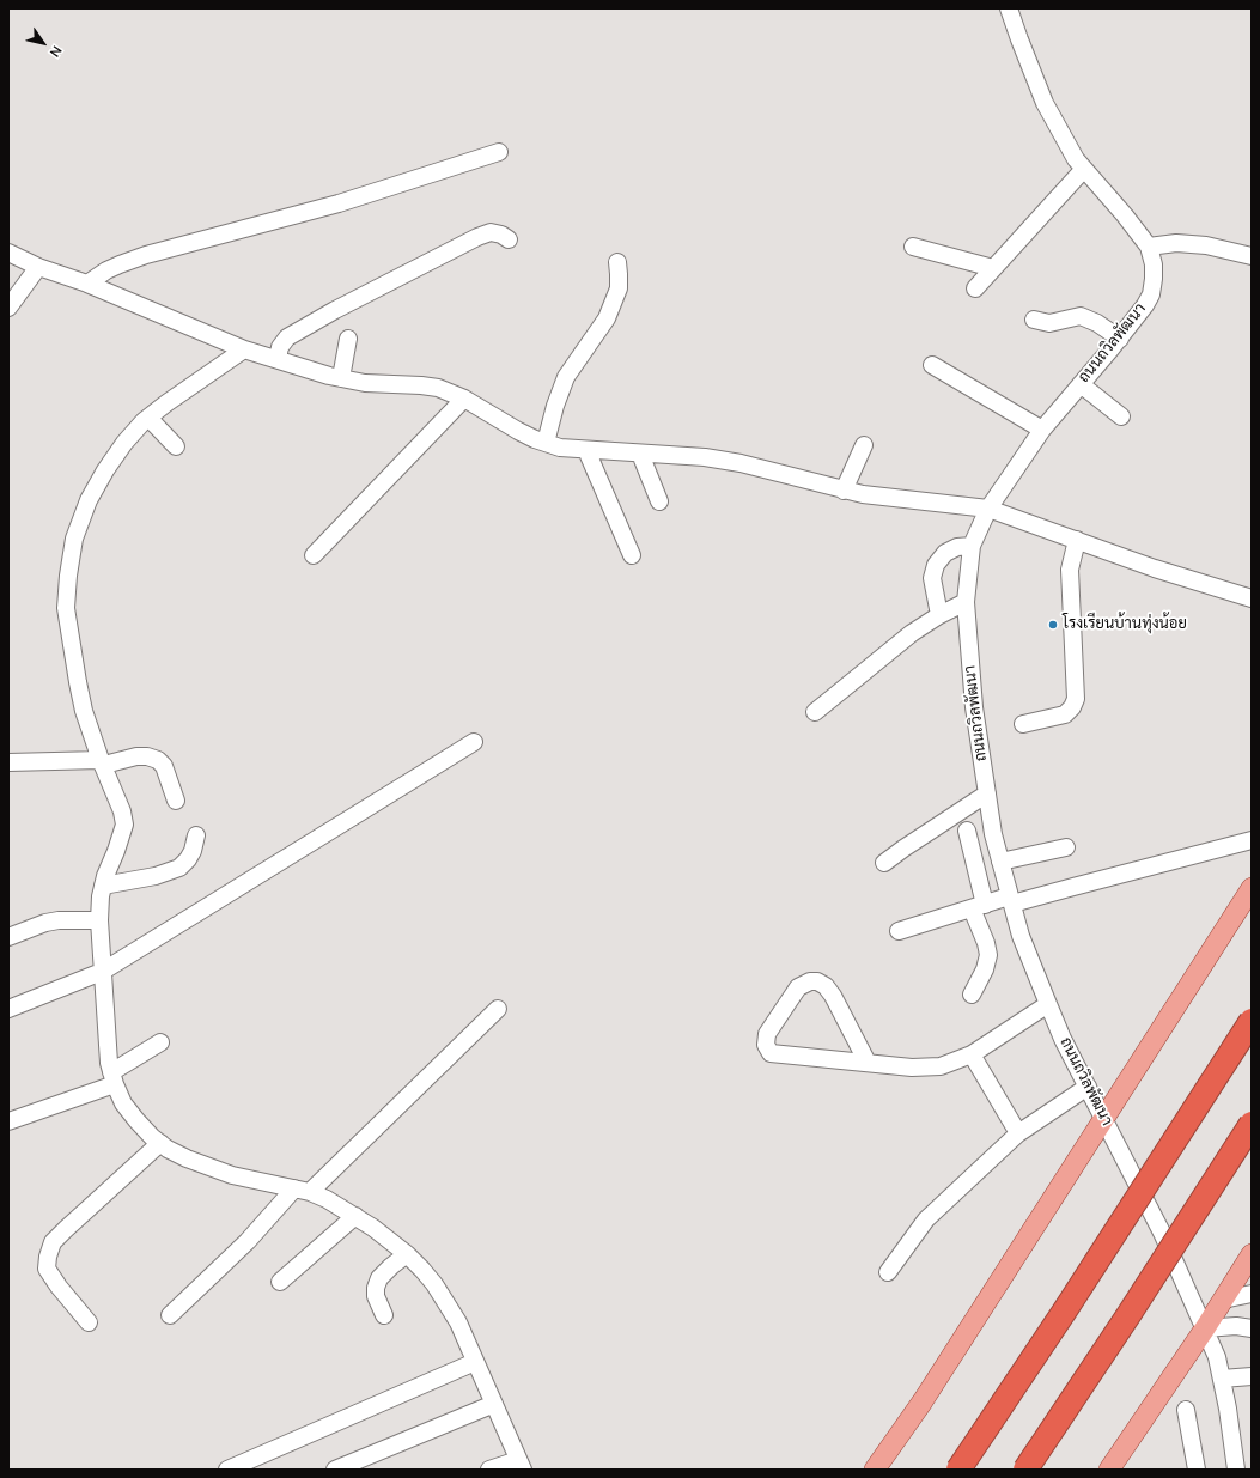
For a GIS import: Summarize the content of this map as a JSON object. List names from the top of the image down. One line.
{"streets":{"street":["ถนนถวิลพัฒนา"]},"places":["โรงเรียนบ้านทุ่งน้อย"],"north":"bottom right"}
